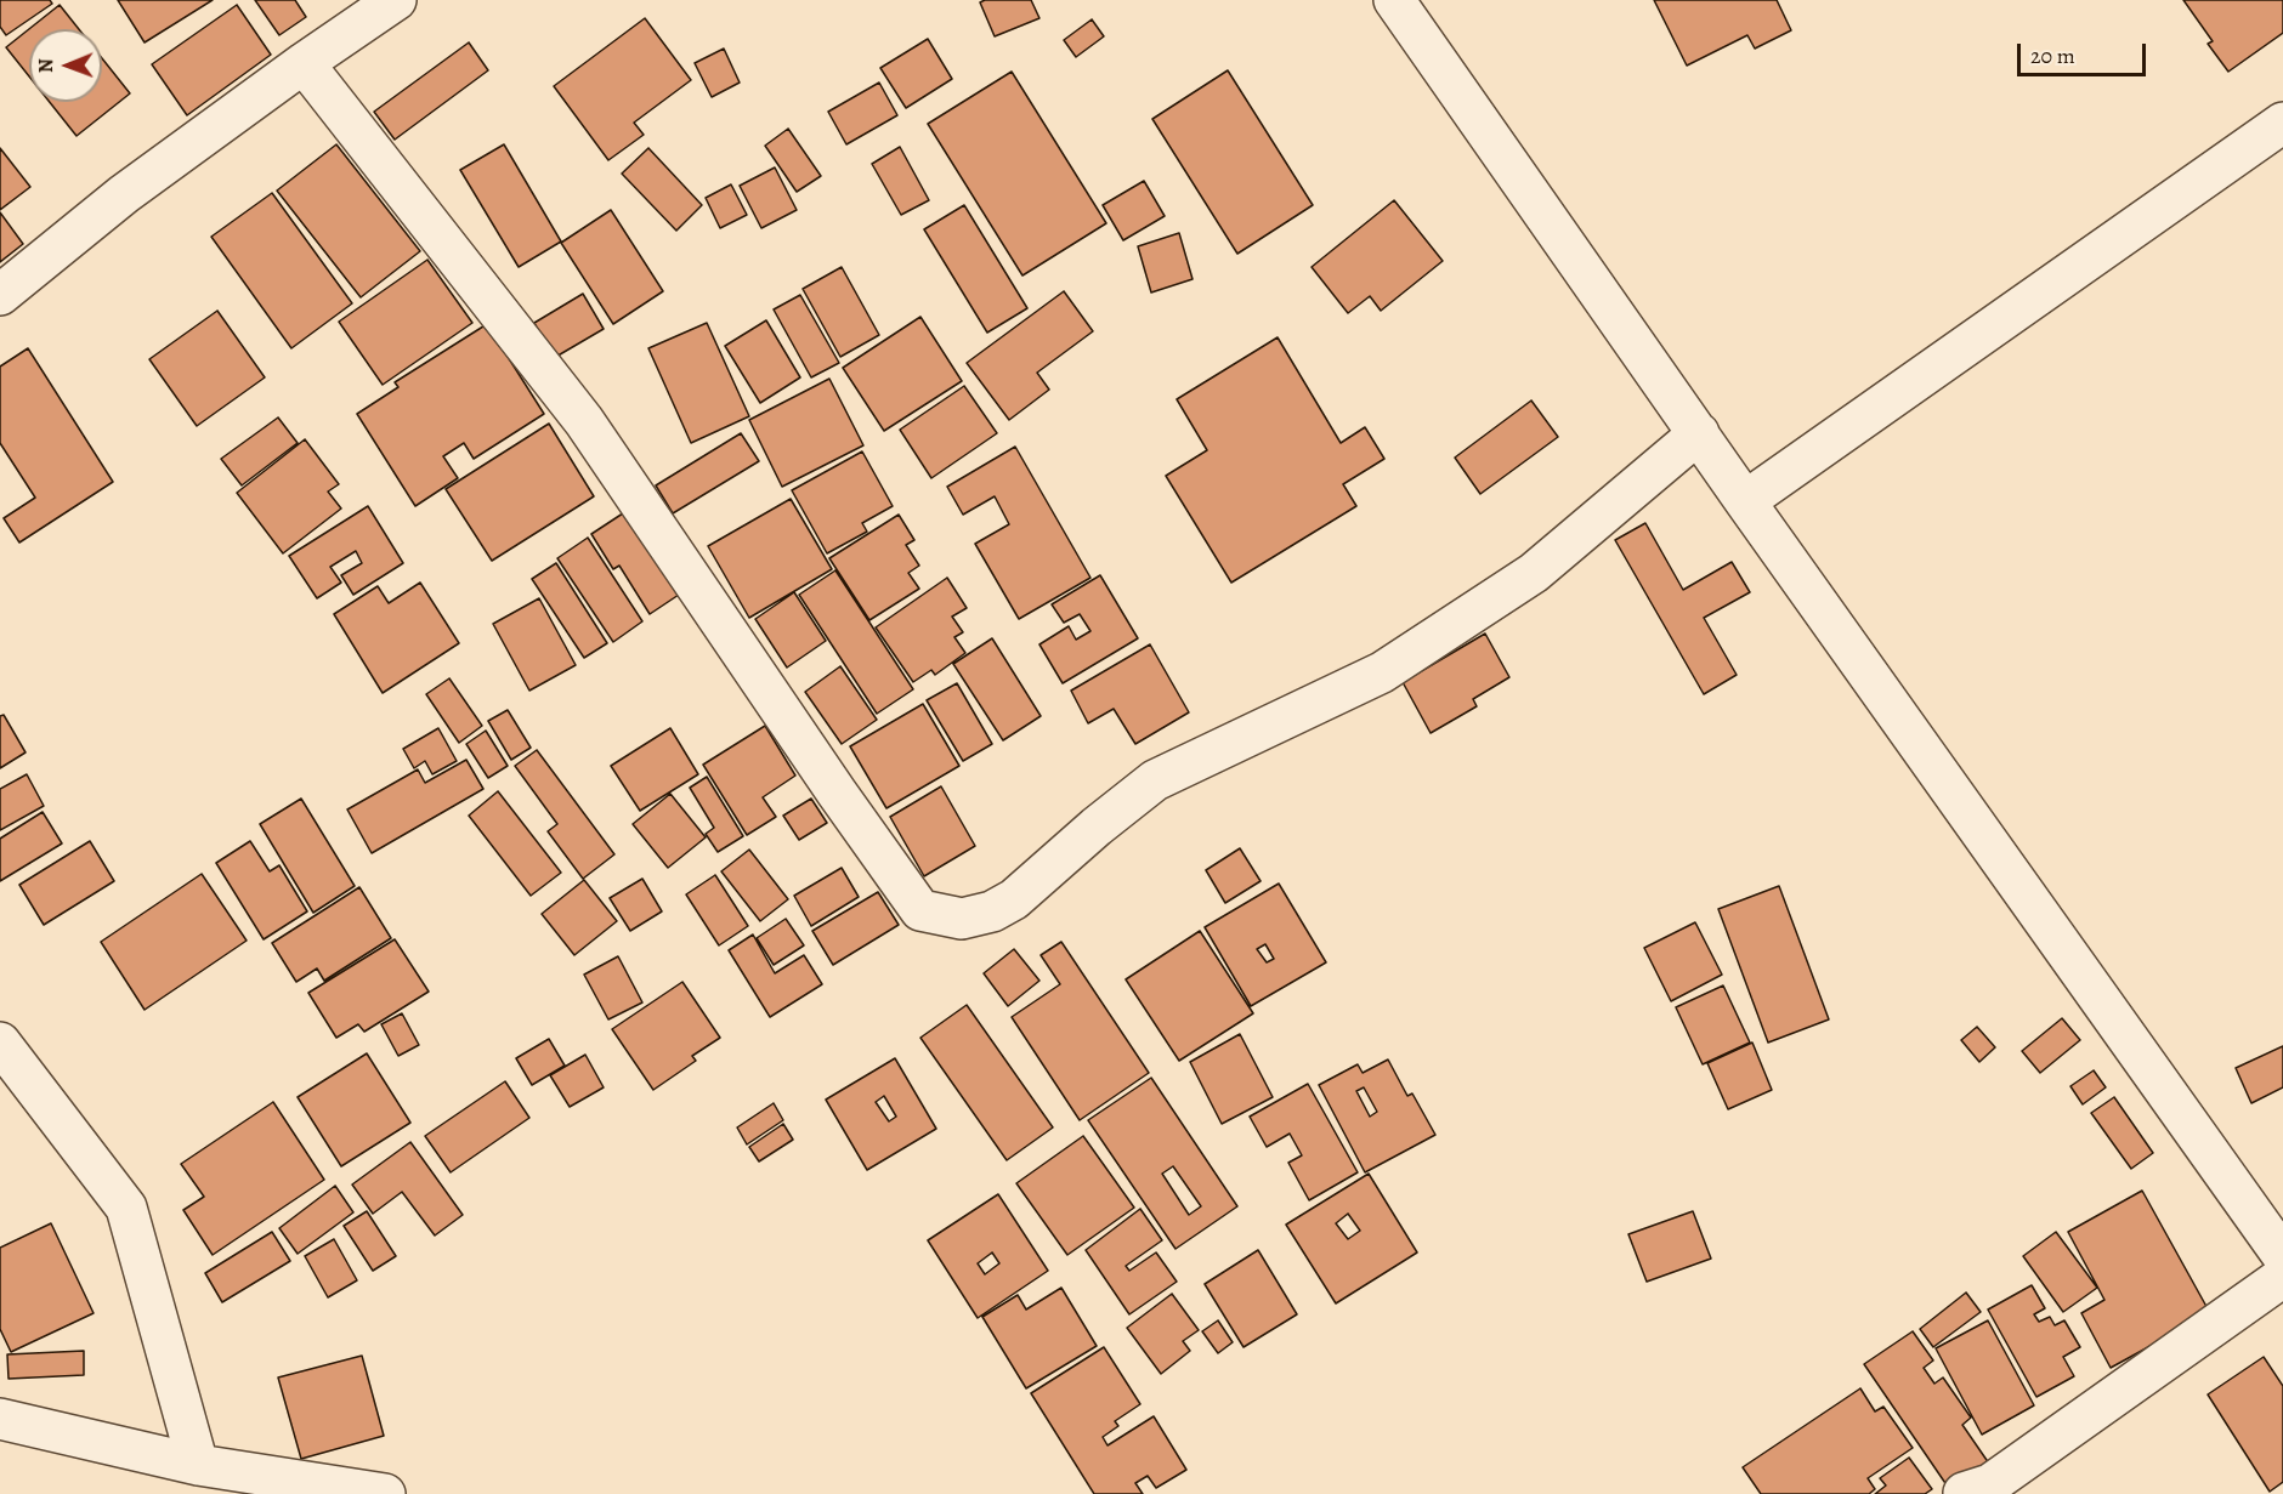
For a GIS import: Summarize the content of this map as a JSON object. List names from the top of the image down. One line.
{"scale_bar":"20 m","north":"left"}
